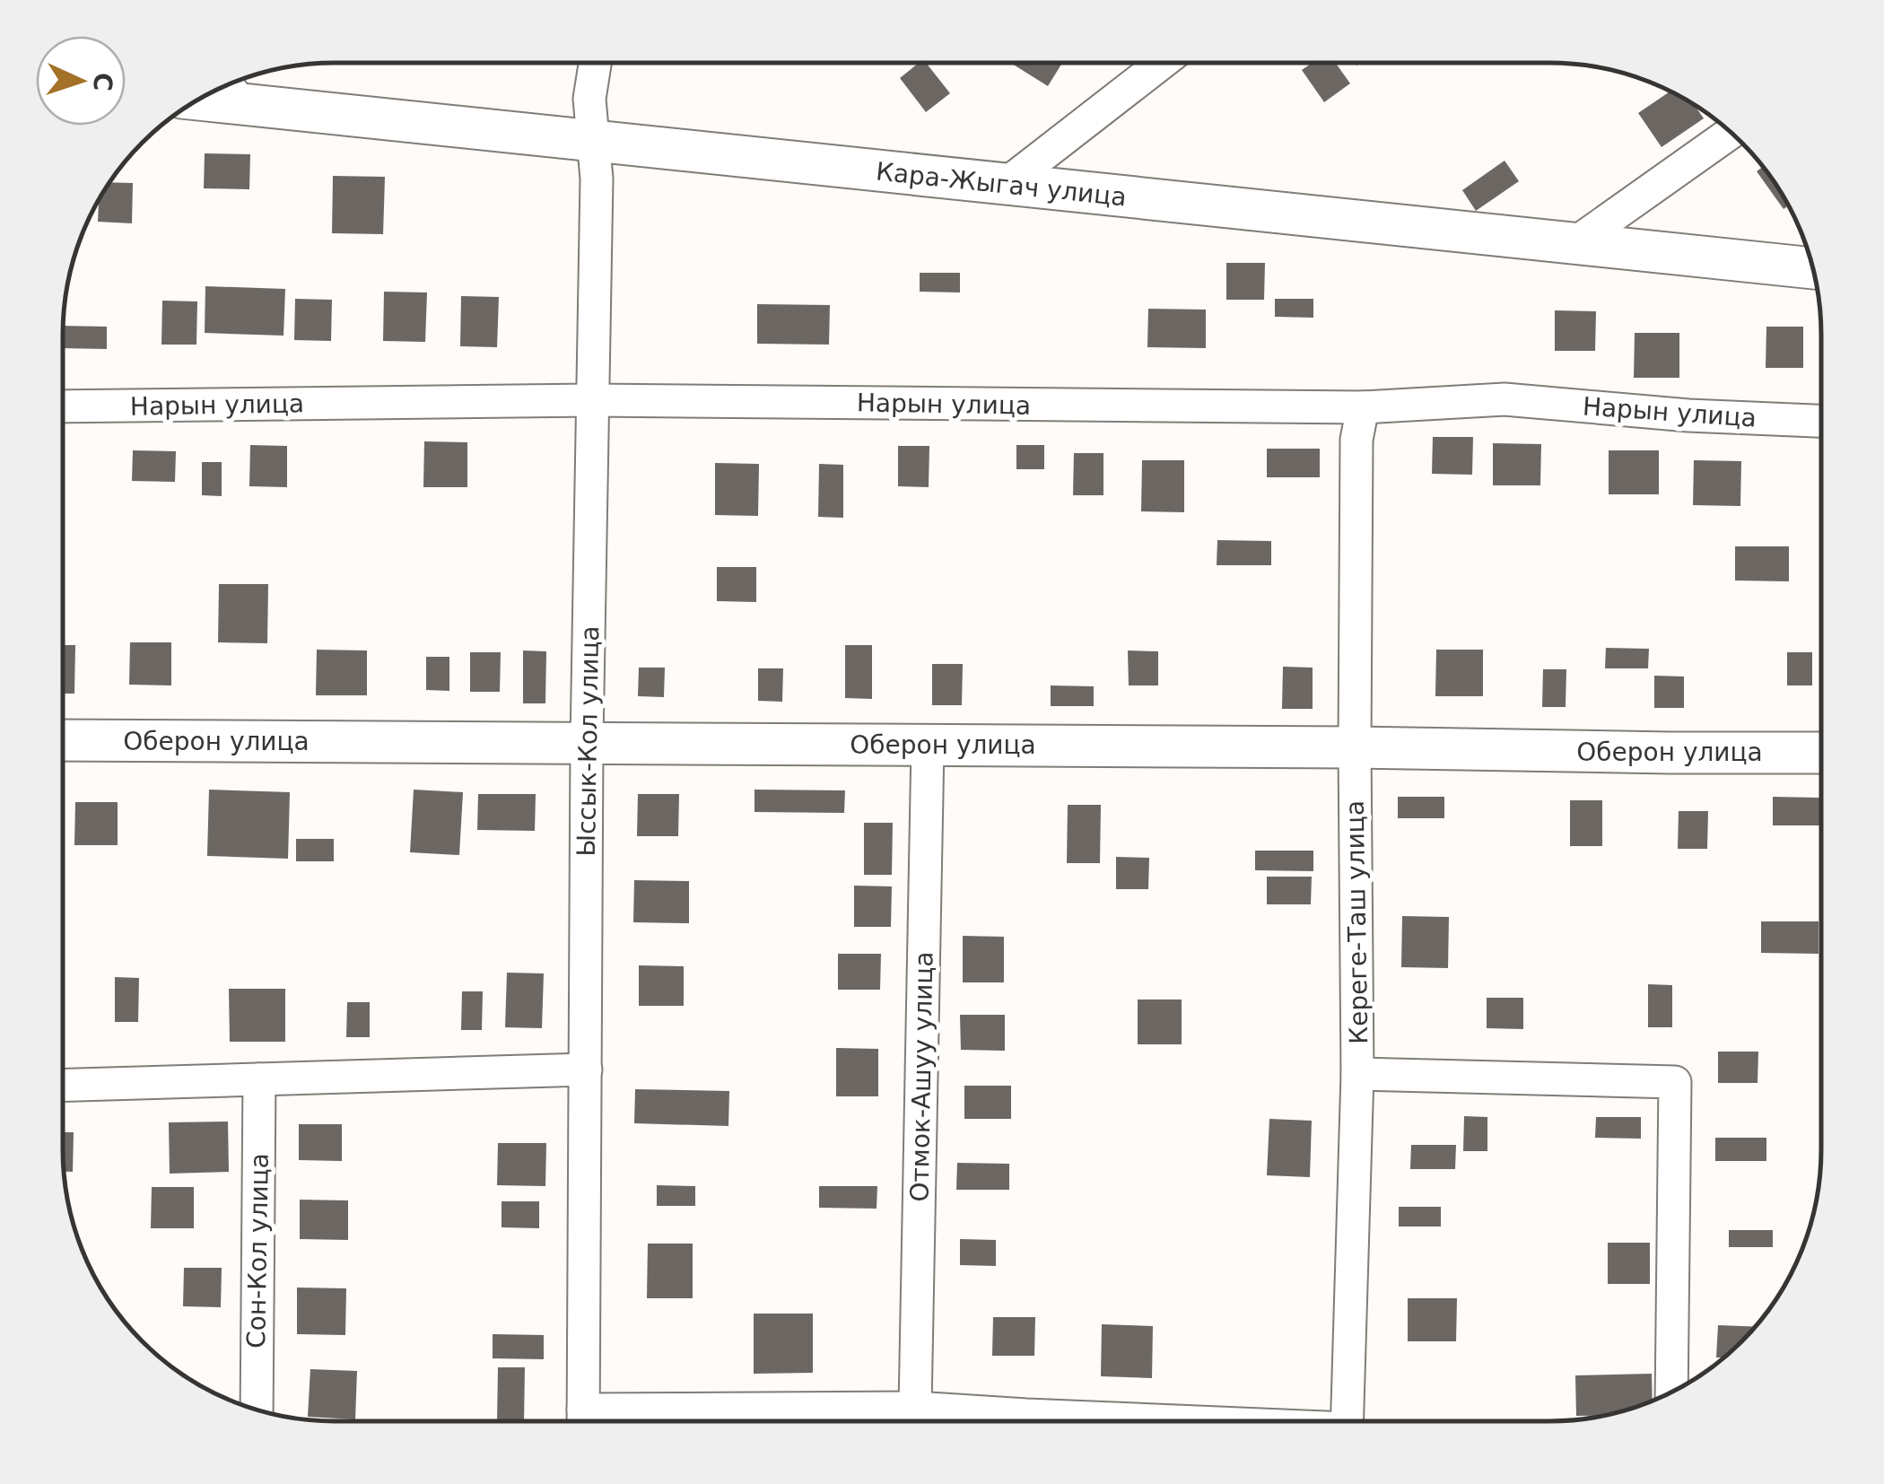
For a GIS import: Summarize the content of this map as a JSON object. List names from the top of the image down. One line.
{"streets":{"street":["Кара-Жыгач улица","Нарын улица","Оберон улица","Ыссык-Кол улица","Кереге-Таш улица","Отмок-Ашуу улица","Сон-Кол улица"]},"crossings":[["Кара-Жыгач улица","Ыссык-Кол улица"],["Нарын улица","Ыссык-Кол улица"],["Нарын улица","Кереге-Таш улица"],["Оберон улица","Ыссык-Кол улица"],["Оберон улица","Кереге-Таш улица"],["Оберон улица","Отмок-Ашуу улица"]],"north":"right"}
